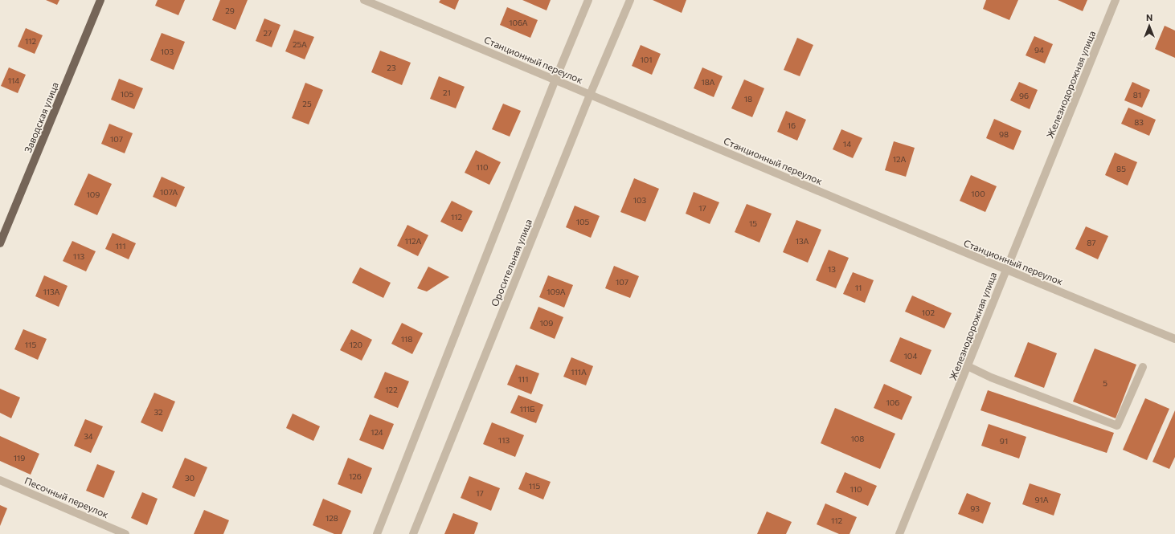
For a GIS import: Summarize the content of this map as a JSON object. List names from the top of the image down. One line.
{"streets":{"main road":["Заводская улица"],"street":["Станционный переулок","Железнодорожная улица","Оросительная улица","Песочный переулок"]},"crossings":[["Станционный переулок","Железнодорожная улица"],["Станционный переулок","Оросительная улица"]],"house_numbers":["29","106А","27","112","25А","94","103","101","23","114","18А","21","105","81","96","18","25","83","16","98","107","14","12А","110","85","107А","100","109","103","17","112","105","15","112А","13А","87","111","113","13","107","11","113А","109А","102","109","118","115","120","104","111А","111","5","122","106","111Б","32","124","34","108","113","91","119","126","30","115","110","17","91А","93","128","112"],"north":"top"}
